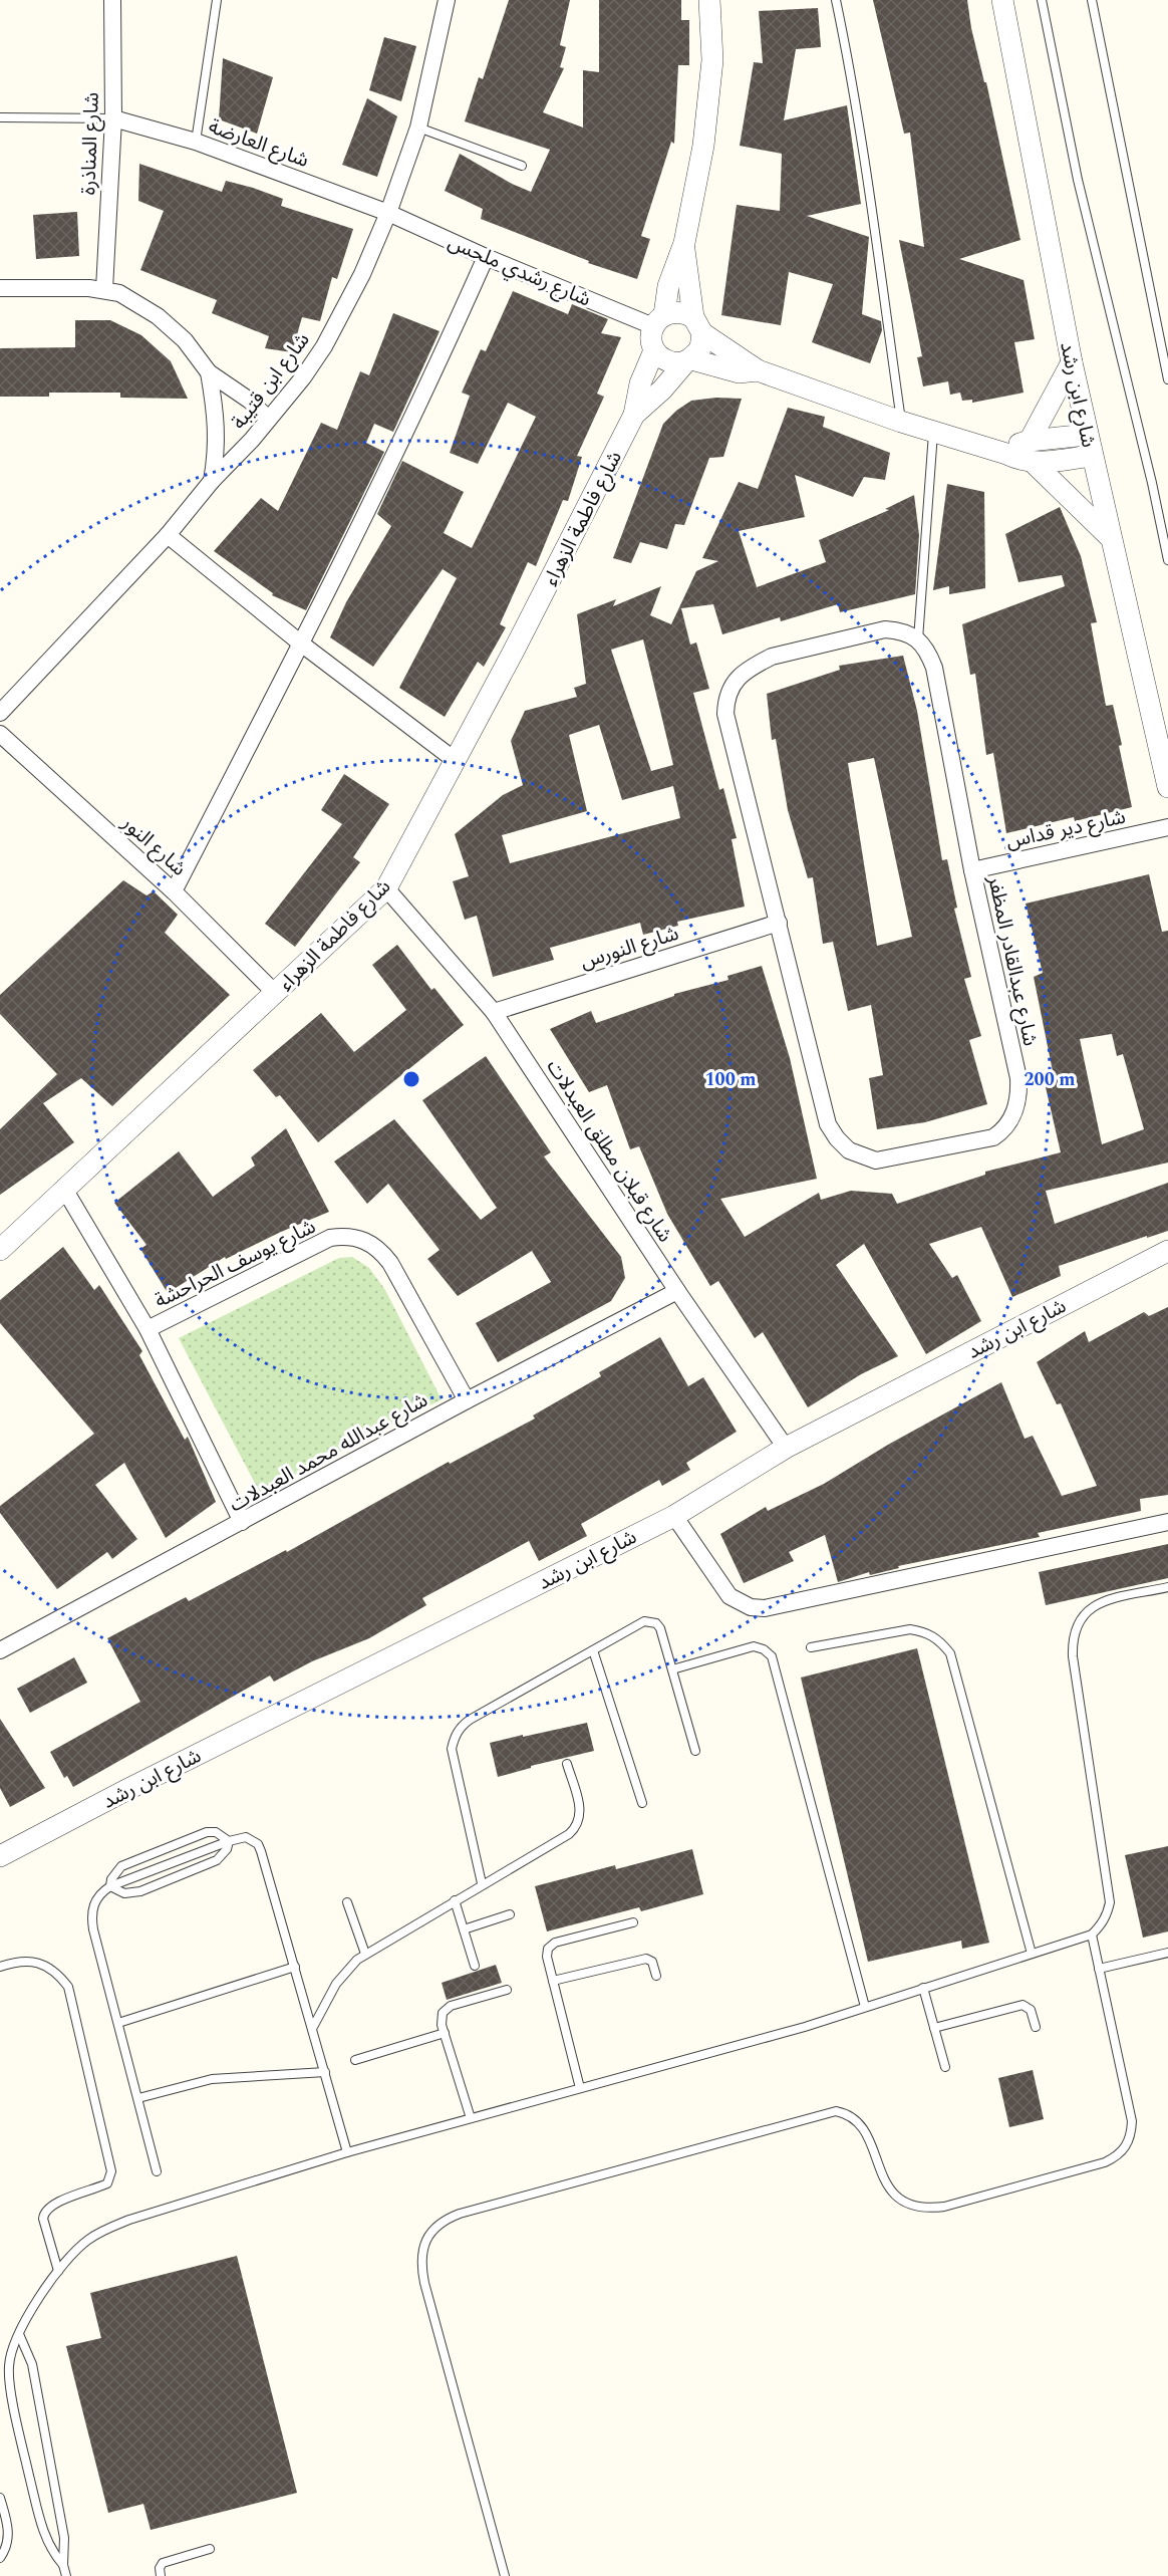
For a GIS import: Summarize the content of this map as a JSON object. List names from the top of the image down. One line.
{"streets":{"street":["شارع العارضة","شارع المناذرة","شارع رشدي ملحس","شارع ابن قتيبة","شارع ابن رشد","شارع فاطمة الزهراء","شارع دير قداس","شارع النور","شارع النورس","شارع عبدالقادر المظفر","شارع قبلان مطلق العبدلات","شارع يوسف الحراحشة","شارع عبدالله محمد العبدلات"]},"crossings":[["شارع العارضة","شارع المناذرة"],["شارع العارضة","شارع رشدي ملحس"],["شارع العارضة","شارع ابن قتيبة"],["شارع رشدي ملحس","شارع ابن قتيبة"],["شارع رشدي ملحس","شارع فاطمة الزهراء"],["شارع ابن رشد","شارع قبلان مطلق العبدلات"],["شارع فاطمة الزهراء","شارع النور"],["شارع فاطمة الزهراء","شارع قبلان مطلق العبدلات"],["شارع دير قداس","شارع عبدالقادر المظفر"],["شارع النورس","شارع عبدالقادر المظفر"],["شارع النورس","شارع قبلان مطلق العبدلات"],["شارع قبلان مطلق العبدلات","شارع عبدالله محمد العبدلات"],["شارع يوسف الحراحشة","شارع عبدالله محمد العبدلات"]],"rings":["100 m","200 m"]}
